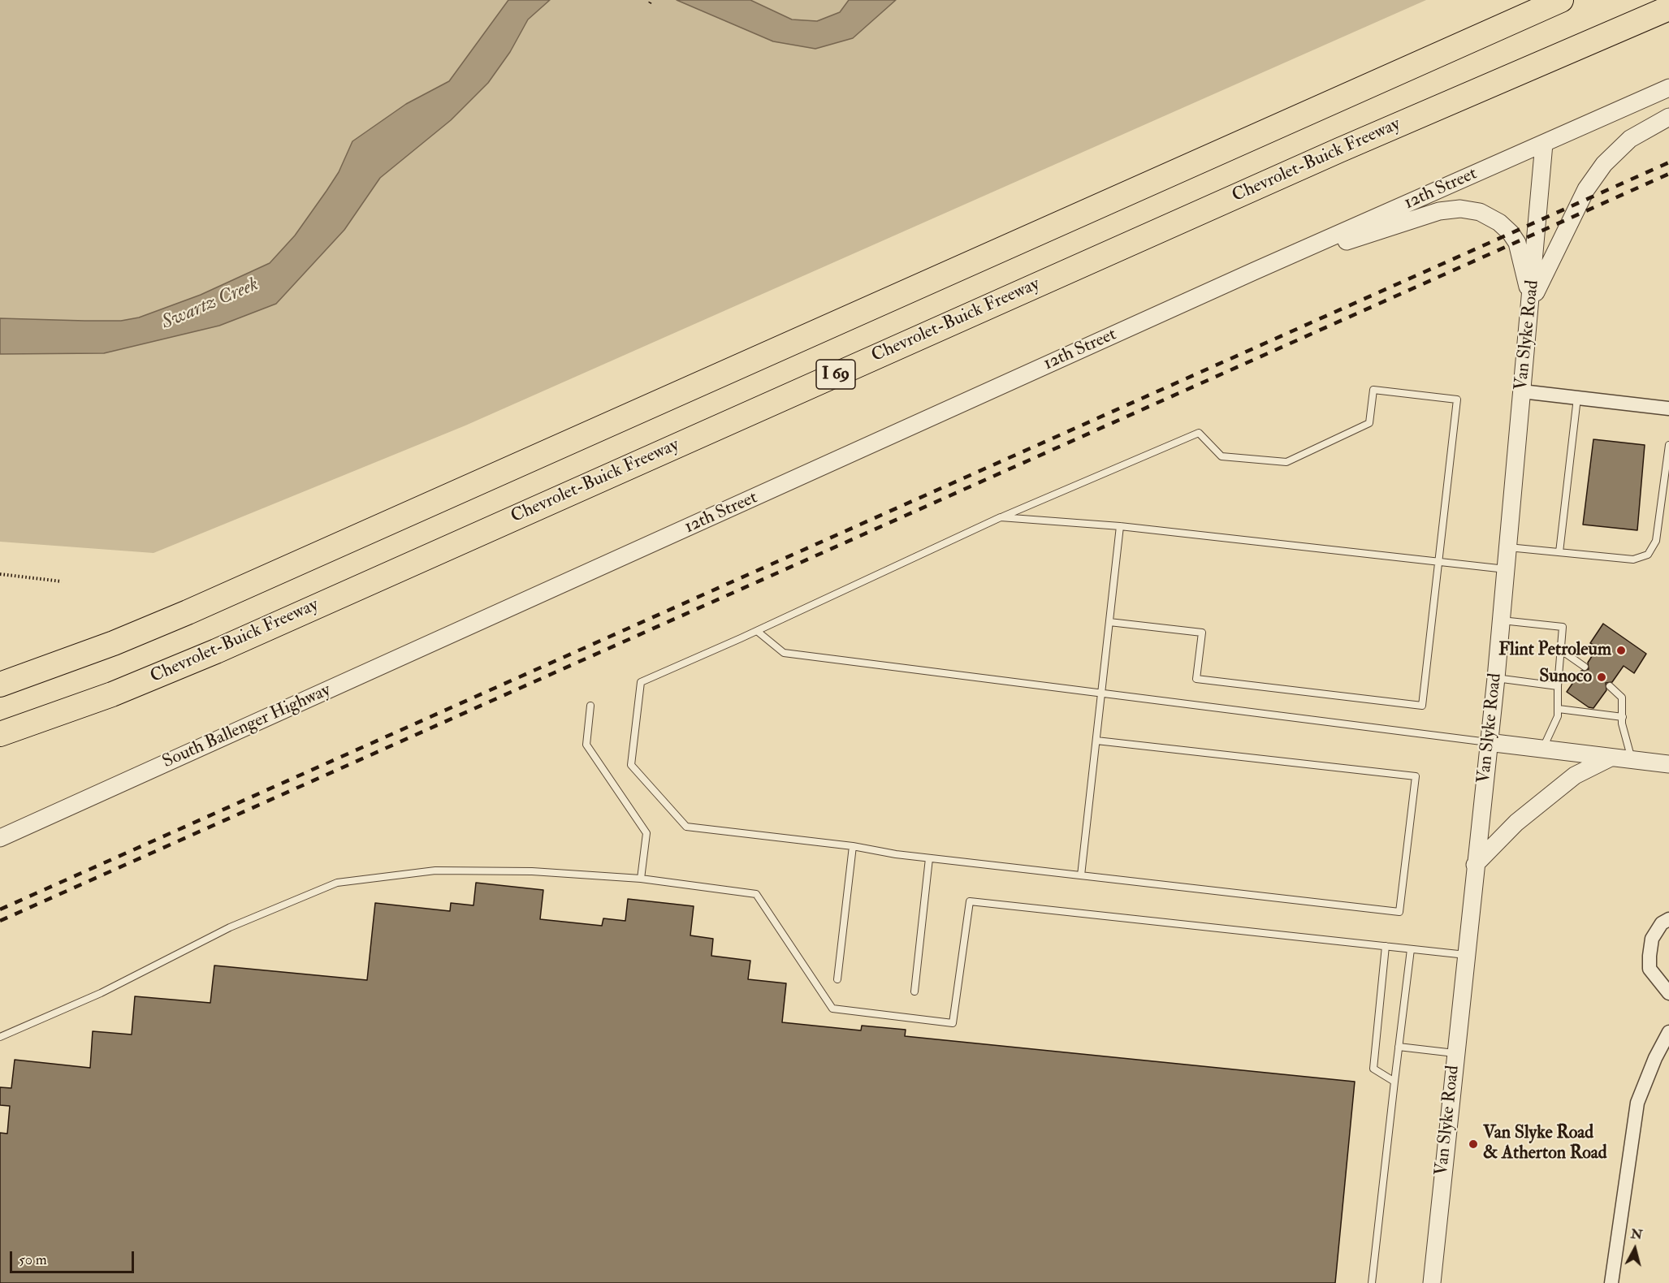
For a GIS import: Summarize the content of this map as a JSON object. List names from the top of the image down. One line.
{"streets":{"highway":["Chevrolet-Buick Freeway","I 69"],"street":["12th Street","Van Slyke Road","South Ballenger Highway"]},"crossings":[["12th Street","Van Slyke Road"],["12th Street","South Ballenger Highway"]],"water":["Swartz Creek"],"places":["Flint Petroleum","Sunoco","Van Slyke Road & Atherton Road"],"scale_bar":"50 m","north":"top"}
